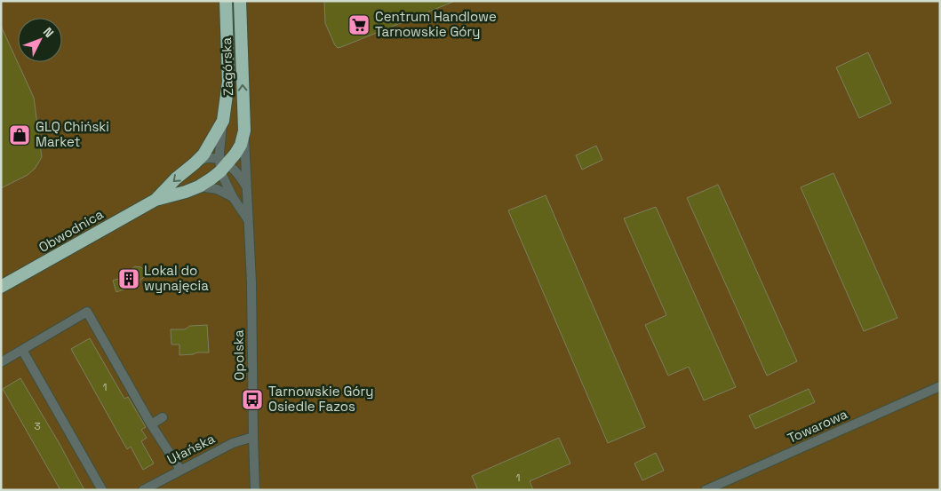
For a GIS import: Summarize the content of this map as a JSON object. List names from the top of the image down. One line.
{"streets":{"highway":["Zagórska","Obwodnica"],"street":["Opolska","Towarowa","Ułańska"]},"crossings":[["Zagórska","Obwodnica"],["Zagórska","Opolska"],["Obwodnica","Opolska"],["Opolska","Ułańska"]],"places":{"supermarket":["Centrum Handlowe Tarnowskie Góry"],"shop":["GLQ Chiński Market"],"building":["Lokal do wynajęcia"],"bus stop":["Tarnowskie Góry Osiedle Fazos"]},"house_numbers":["1","3","1"],"north":"top right"}
